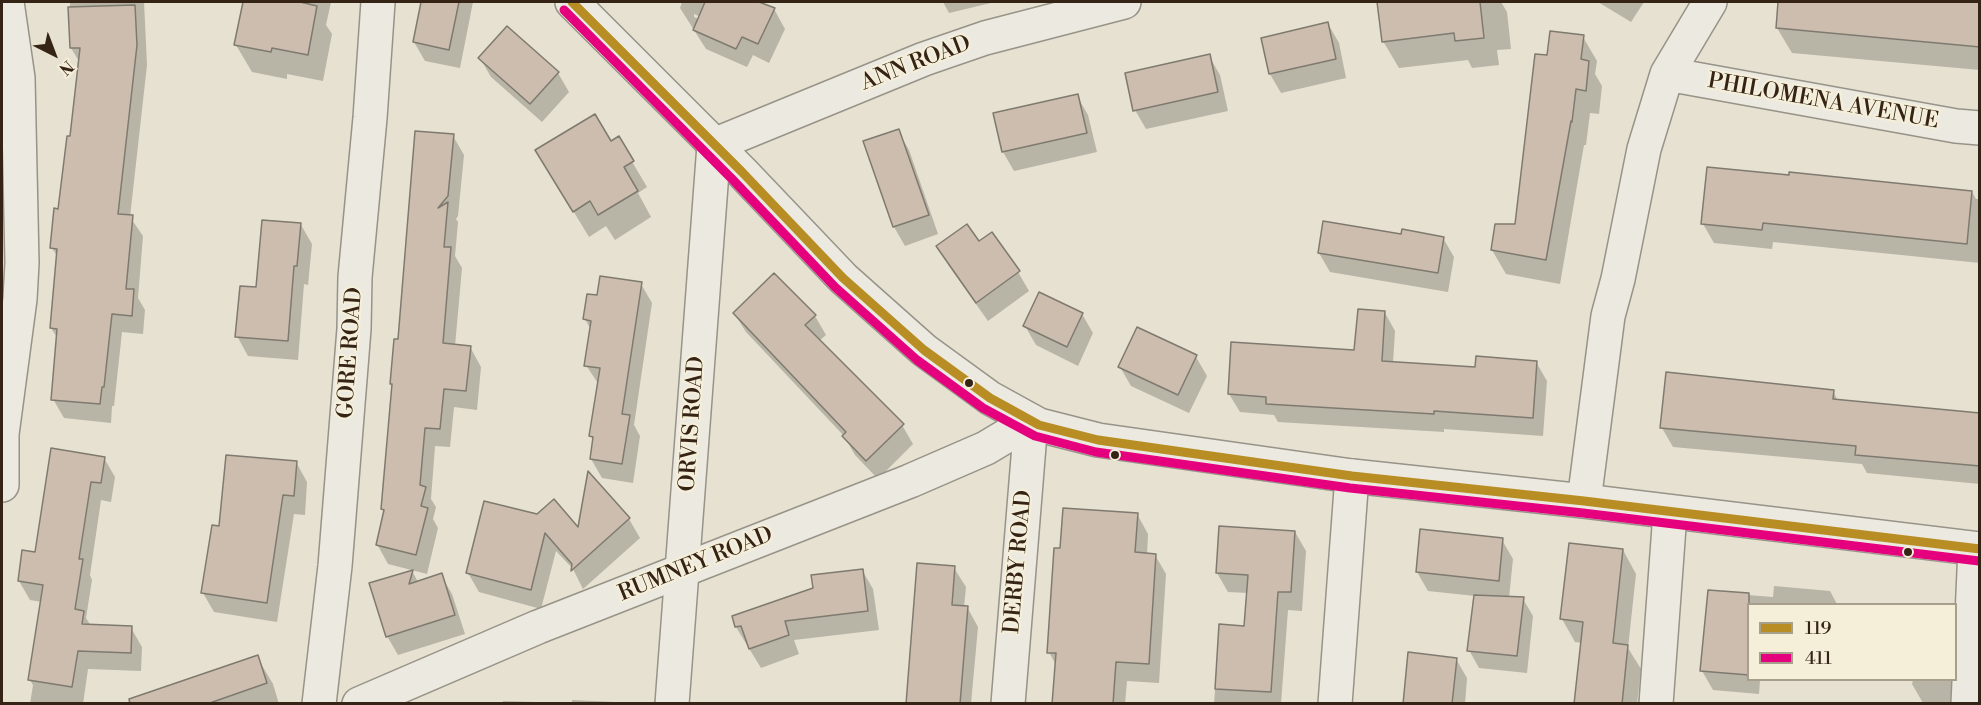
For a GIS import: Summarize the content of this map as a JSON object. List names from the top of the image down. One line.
{"streets":{"street":["ANN ROAD","PHILOMENA AVENUE","GORE ROAD","ORVIS ROAD","DERBY ROAD","RUMNEY ROAD"]},"crossings":[["ANN ROAD","ORVIS ROAD"],["ORVIS ROAD","RUMNEY ROAD"],["DERBY ROAD","RUMNEY ROAD"]],"lines":["transit line 119","transit line 411"],"legend":["119","411"],"north":"bottom right"}
